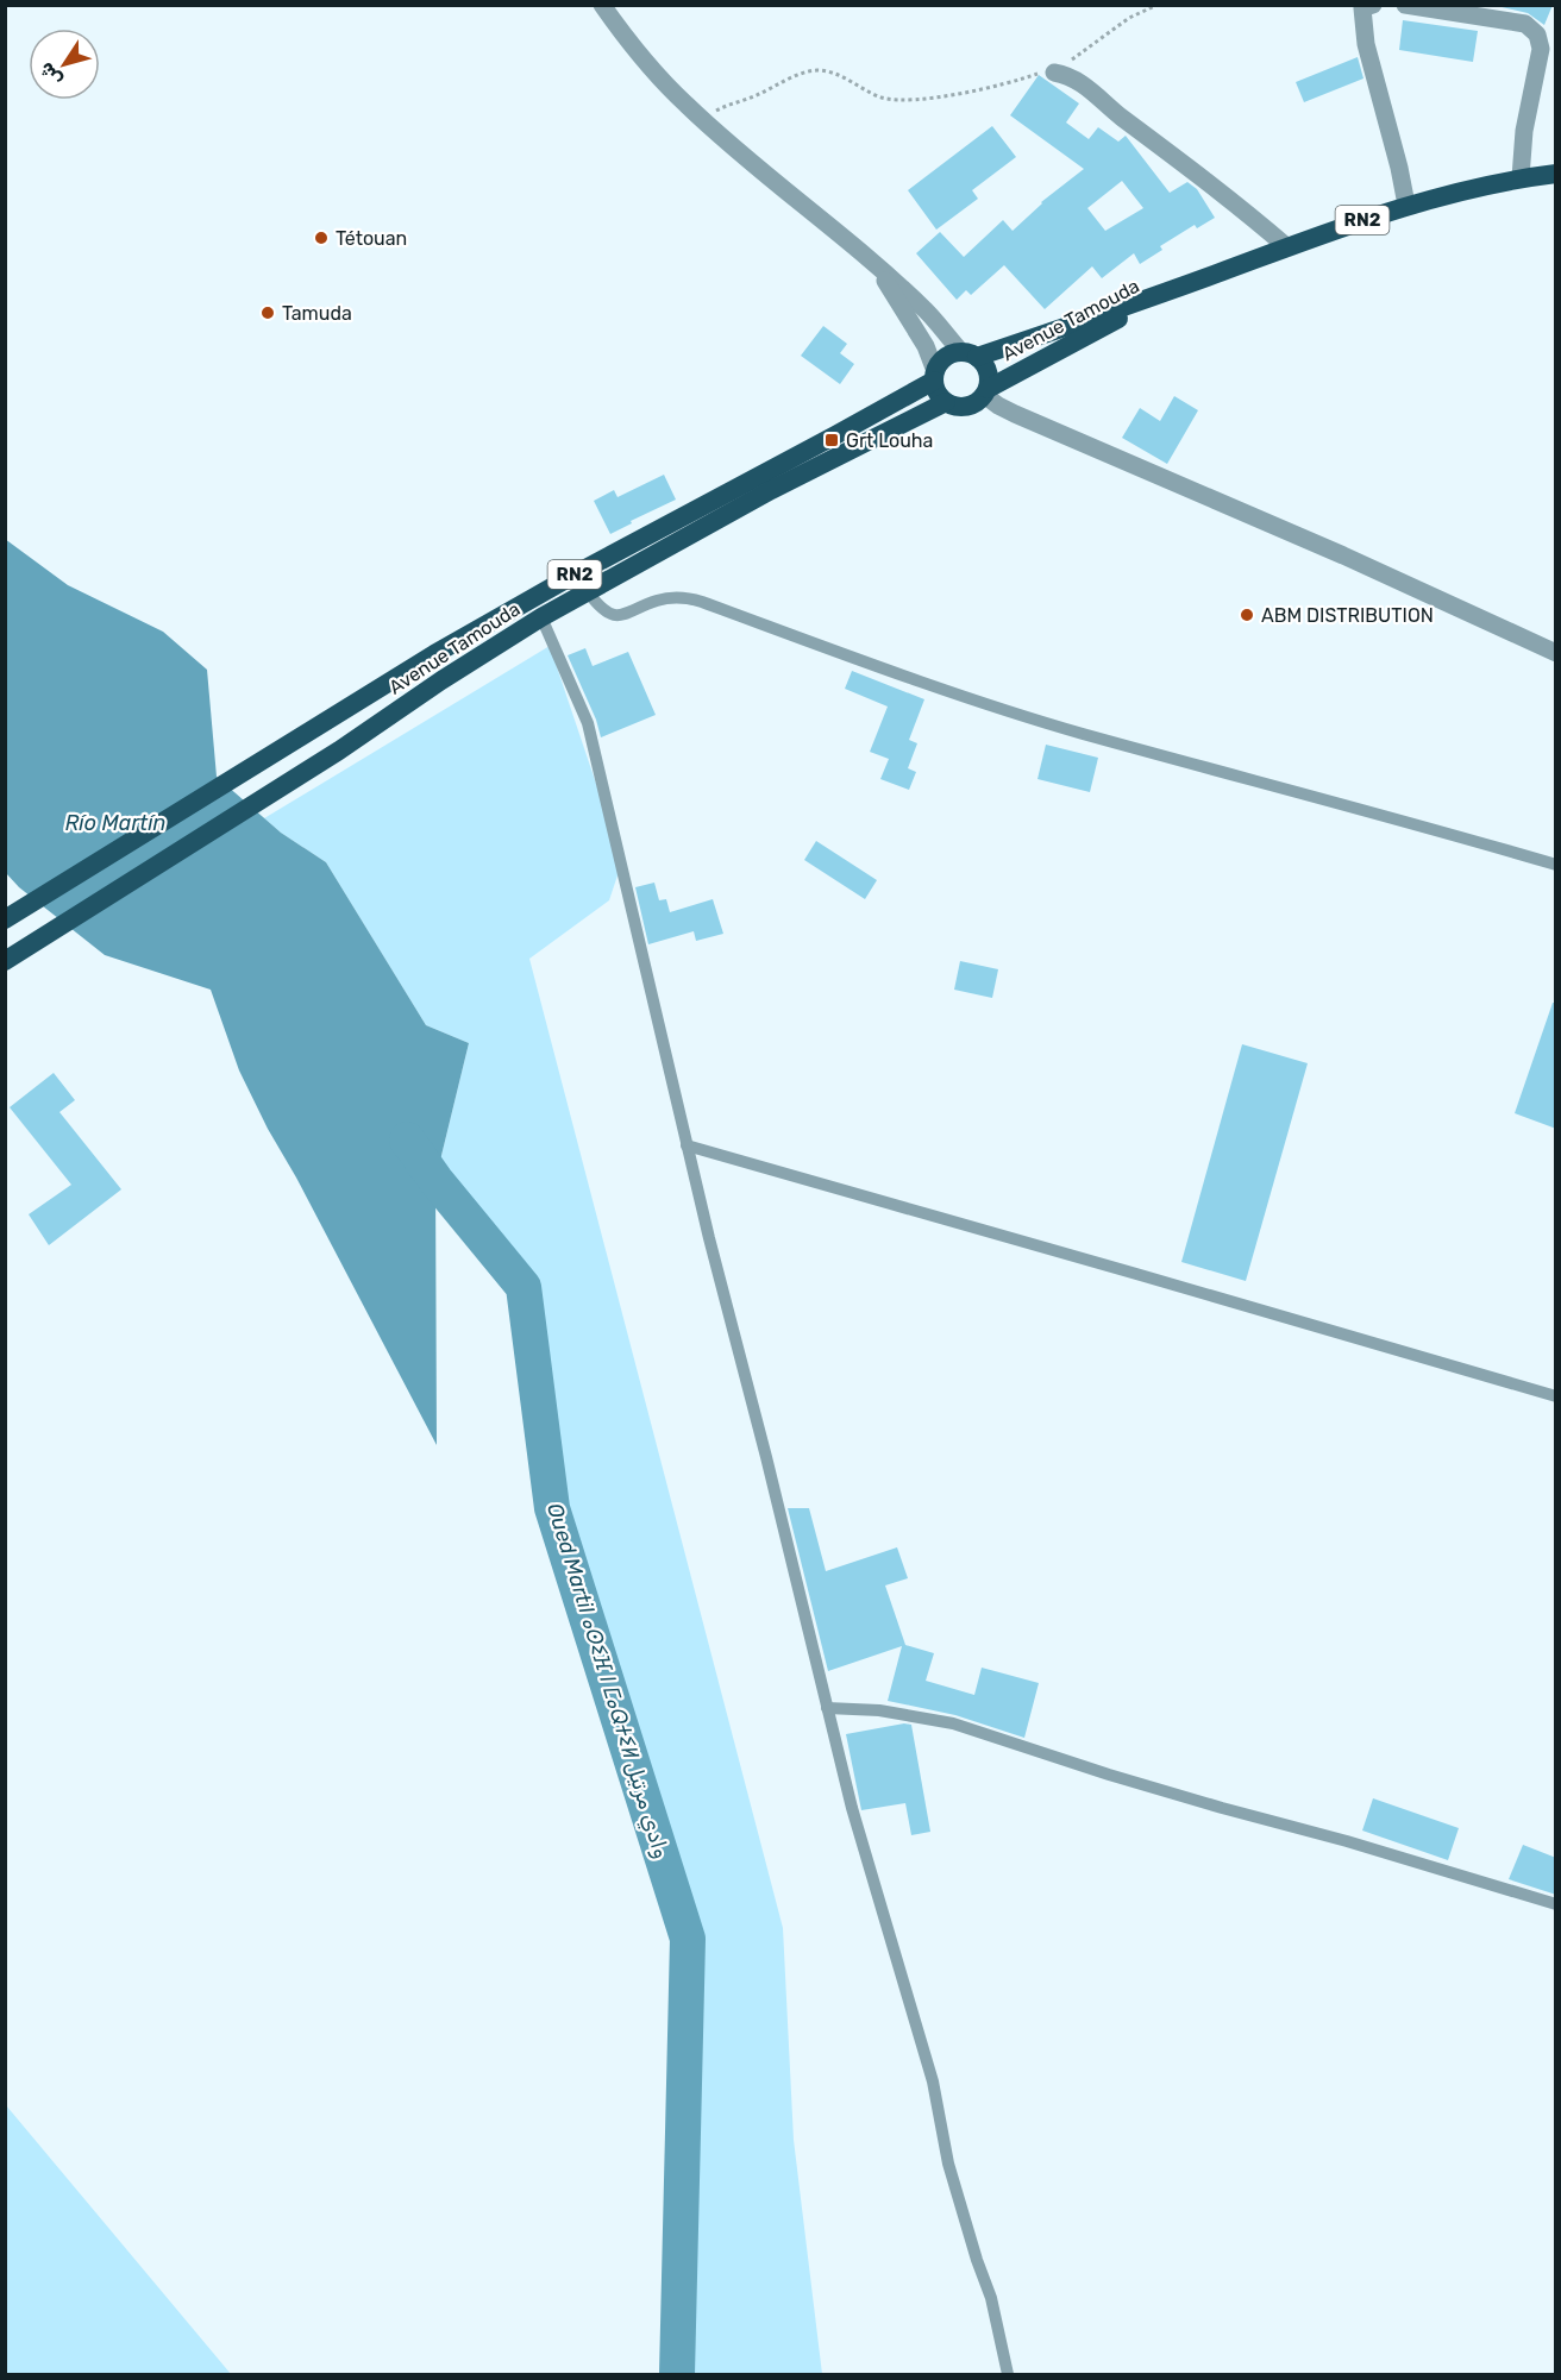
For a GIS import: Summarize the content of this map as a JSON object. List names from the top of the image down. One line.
{"streets":{"highway":["RN2","Avenue Tamouda"]},"crossings":[["RN2","Avenue Tamouda"]],"water":["Río Martín","Oued Martil ⴰⵙⵉⴼ ⵏ ⵎⴰⵕⵜⵉⵍ وادي مرتيل"],"places":{"other":["Tétouan","Tamuda","ABM DISTRIBUTION"],"transit":["Grt Louha"]},"north":"bottom left"}
